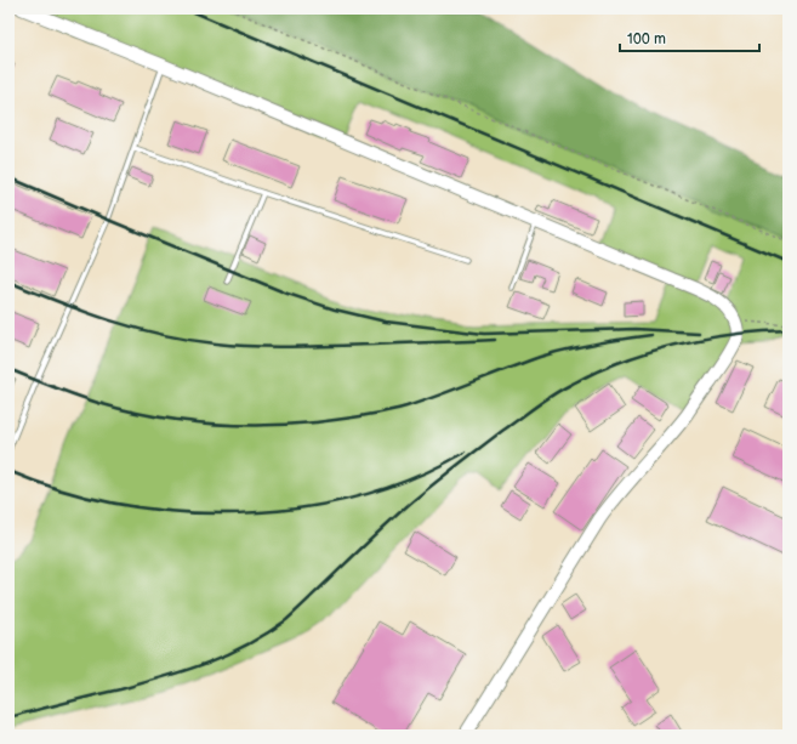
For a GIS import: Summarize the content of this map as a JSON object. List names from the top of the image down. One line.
{"scale_bar":"100 m"}
